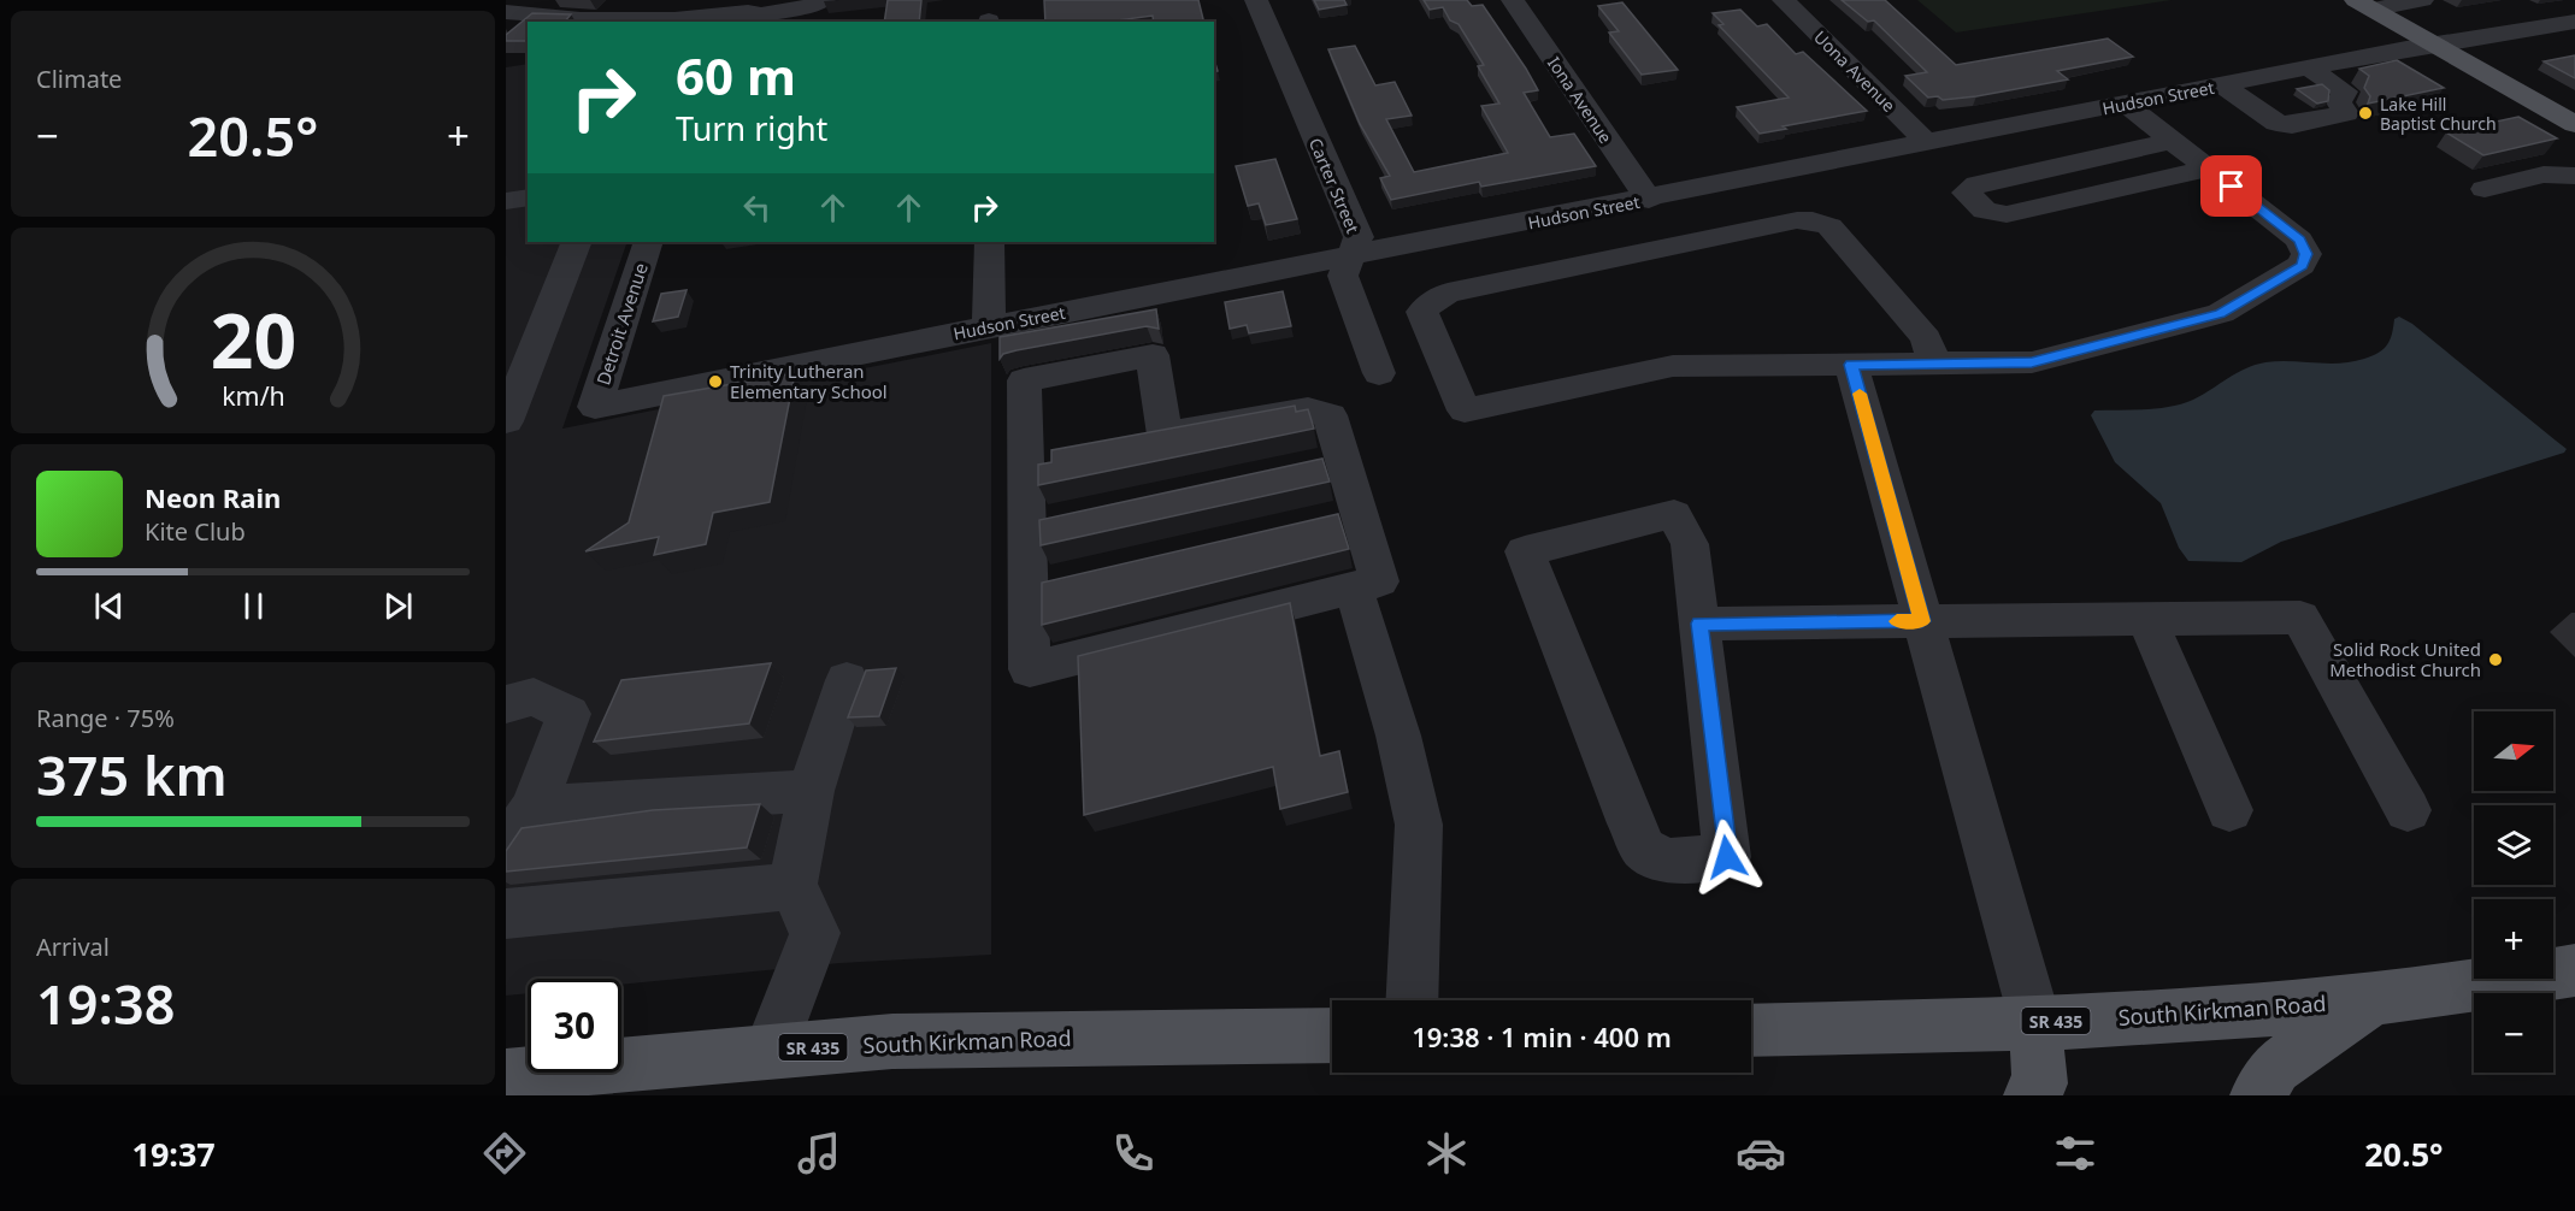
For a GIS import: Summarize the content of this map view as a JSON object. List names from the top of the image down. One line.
{"streets":{"main road":["South Kirkman Road","SR 435"],"street":["Uona Avenue","Hudson Street","Iona Avenue","Carter Street","Detroit Avenue"]},"crossings":[["Uona Avenue","Hudson Street"],["Hudson Street","Iona Avenue"],["Hudson Street","Carter Street"],["Hudson Street","Detroit Avenue"]],"places":["Lake Hill Baptist Church","Trinity Lutheran Elementary School","Solid Rock United Methodist Church"],"north":"right","page":{"tile":["Climate",["Range · 75%","375 km"],["Arrival","19:38"]],"turn":["60 m","Turn right"],"heat":["−","20.5°","+"],"song":["Neon Rain","Kite Club"],"map_buttons":["+","−"],"limit":"30","trip":"19:38 · 1 min · 400 m","tabs":["19:37","20.5°"],"gauge":["20","km/h"]}}
